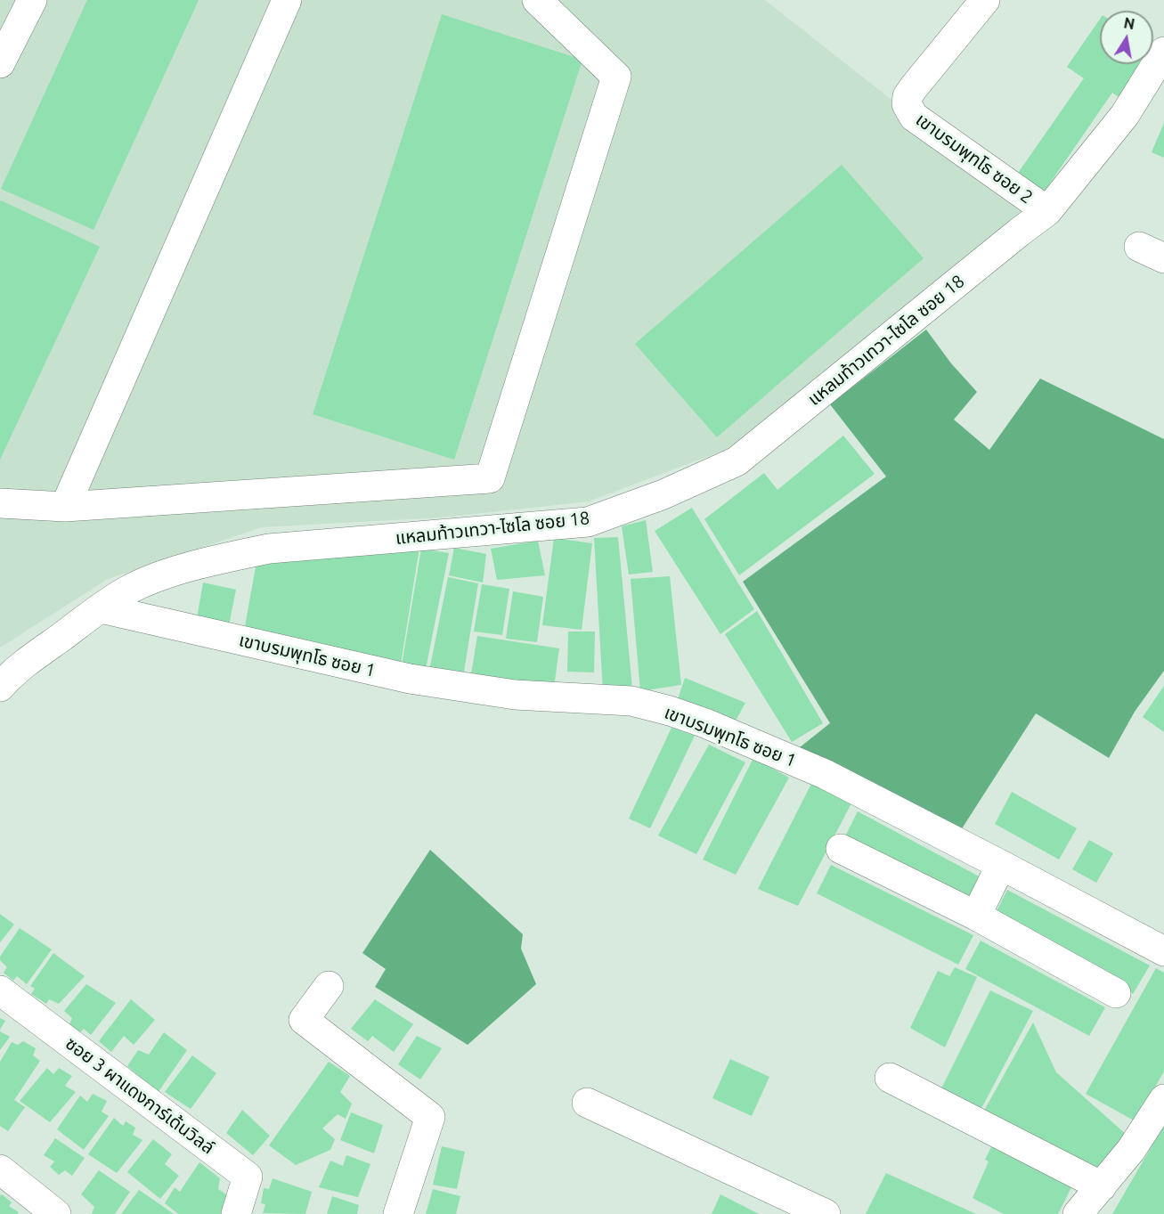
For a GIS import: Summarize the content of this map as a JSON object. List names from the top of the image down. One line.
{"streets":{"street":["เขาบรมพุทโธ ซอย 2","แหลมท้าวเทวา-ไซโล ซอย 18","เขาบรมพุทโธ ซอย 1","ซอย 3 ผาแดงการ์เด้นวิลล์"]},"crossings":[["เขาบรมพุทโธ ซอย 2","แหลมท้าวเทวา-ไซโล ซอย 18"],["แหลมท้าวเทวา-ไซโล ซอย 18","เขาบรมพุทโธ ซอย 1"]],"north":"top"}
